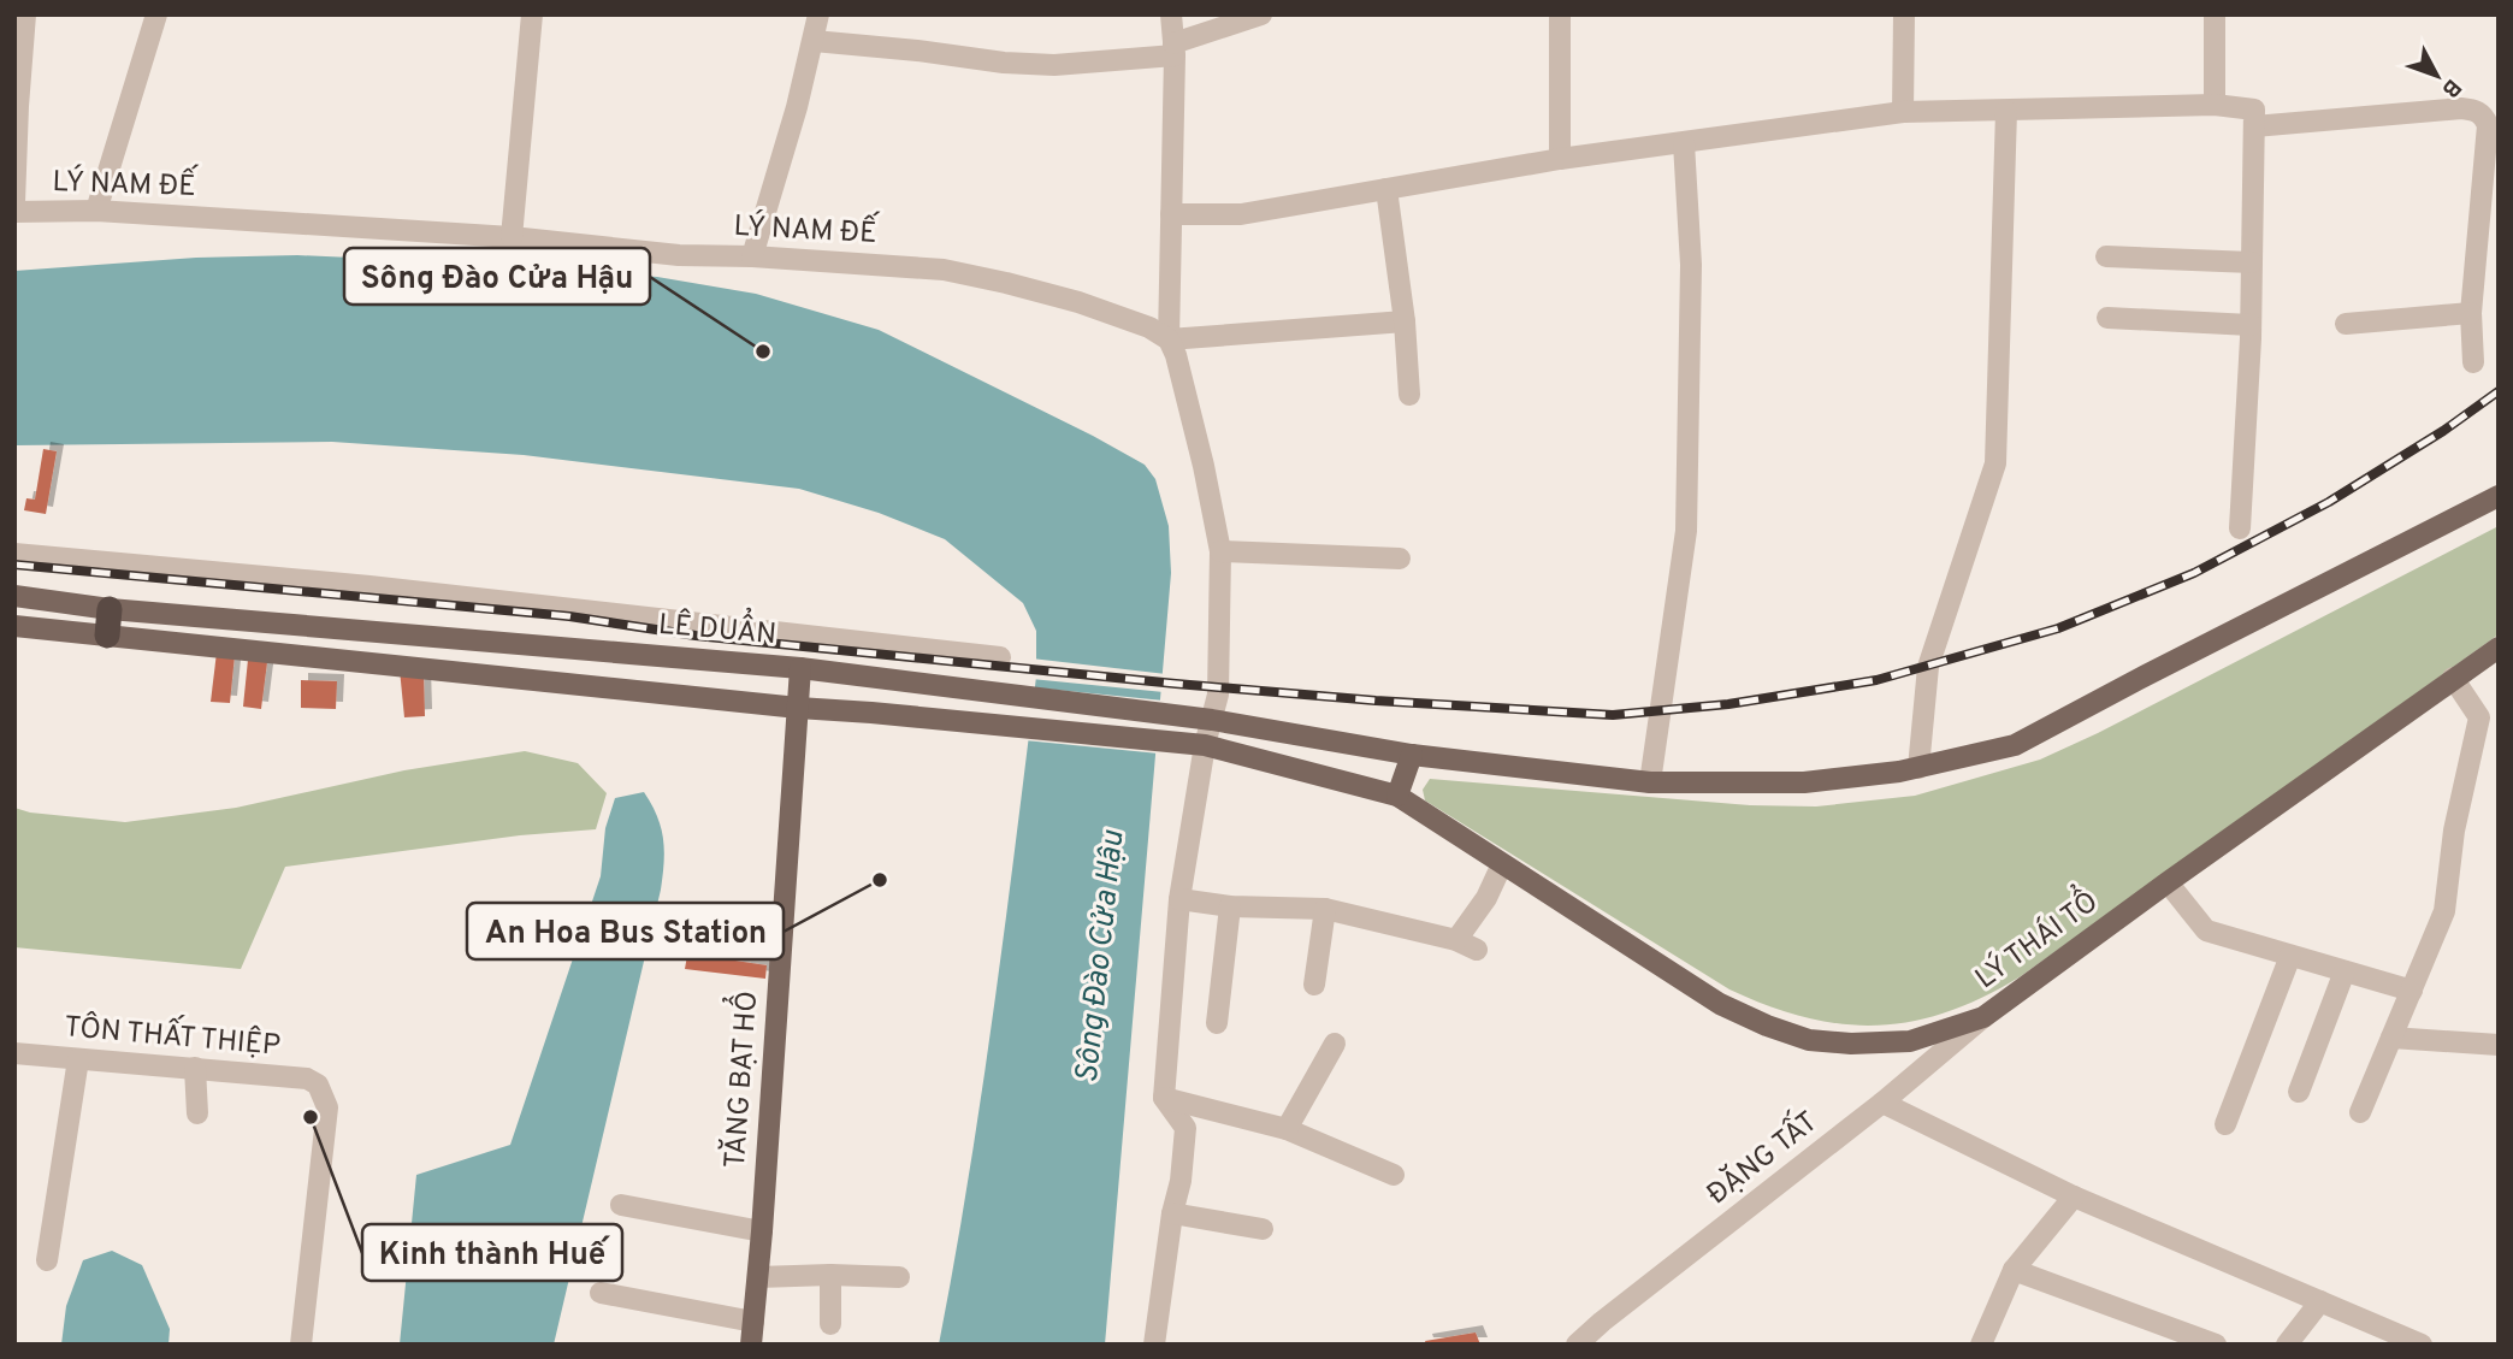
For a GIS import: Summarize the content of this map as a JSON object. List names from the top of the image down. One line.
{"streets":{"main road":["LÊ DUẨN","LÝ THÁI TỔ","TĂNG BẠT HỔ"],"street":["LÝ NAM ĐẾ","TÔN THẤT THIỆP","ĐẶNG TẤT"]},"crossings":[["LÊ DUẨN","TĂNG BẠT HỔ"],["LÝ THÁI TỔ","ĐẶNG TẤT"]],"water":["Sông Đào Cửa Hậu"],"places":["Sông Đào Cửa Hậu","An Hoa Bus Station","Kinh thành Huế"],"north":"bottom right"}
